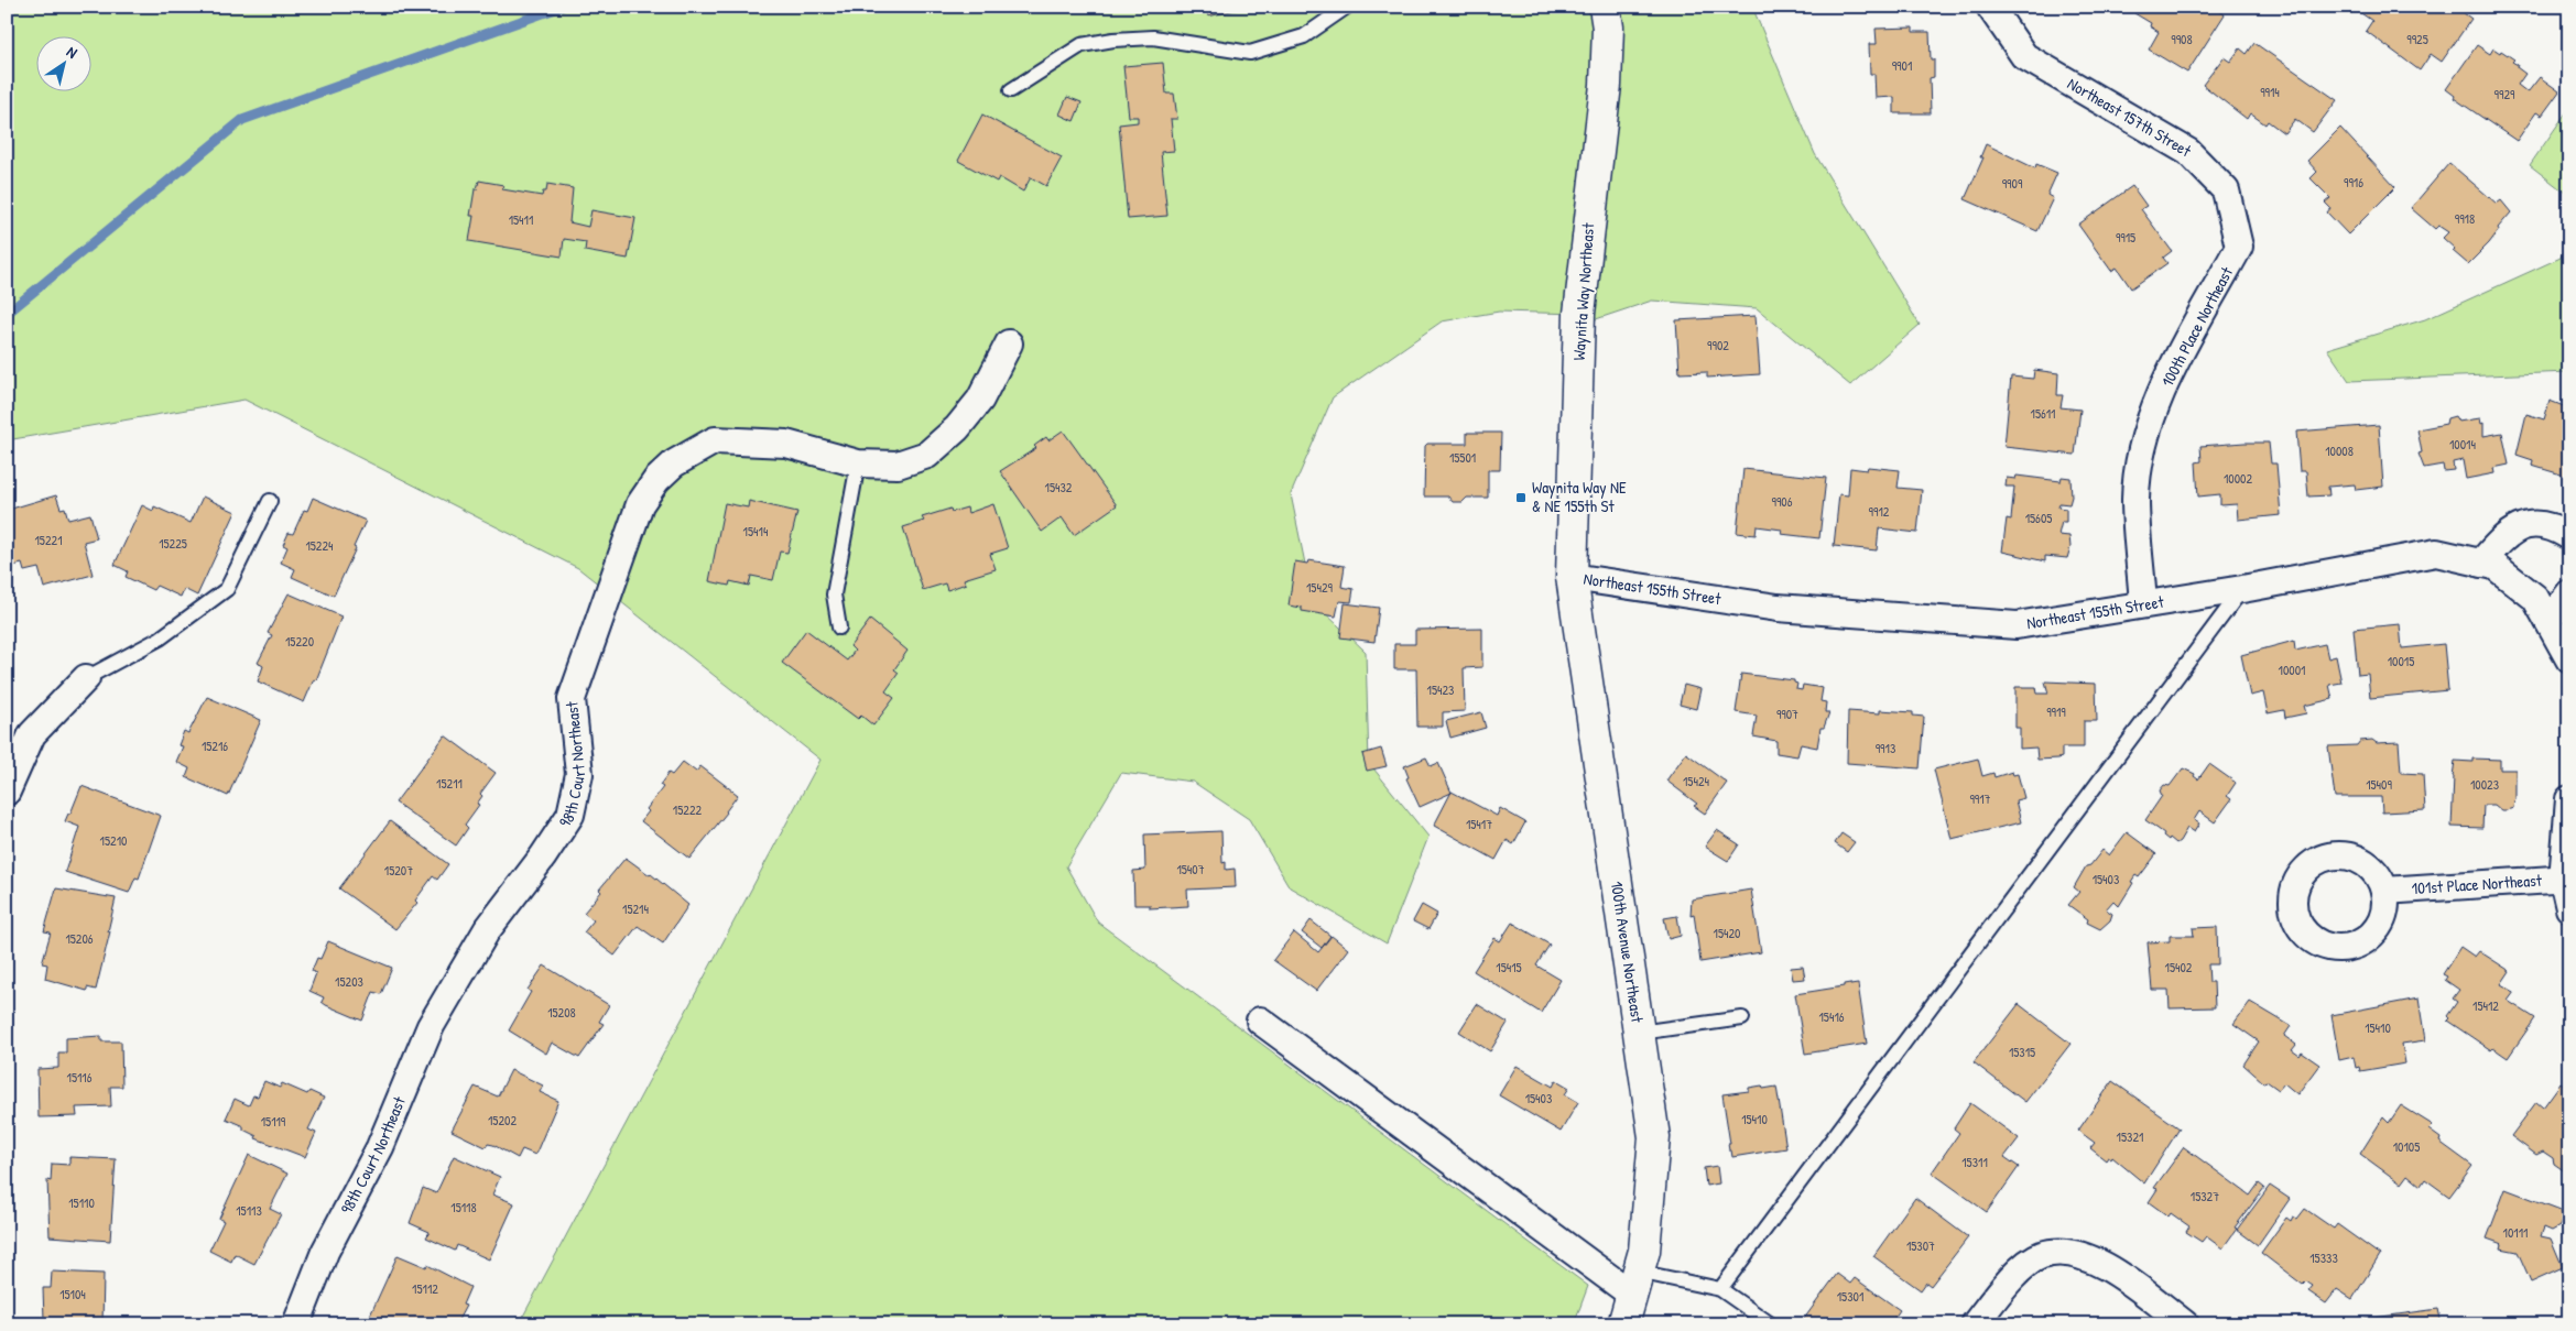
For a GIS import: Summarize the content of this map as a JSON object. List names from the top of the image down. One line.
{"streets":{"main road":["Waynita Way Northeast","100th Avenue Northeast"],"street":["Northeast 157th Street","100th Place Northeast","Northeast 155th Street","98th Court Northeast","101st Place Northeast"]},"crossings":[["Northeast 157th Street","100th Place Northeast"],["Waynita Way Northeast","Northeast 155th Street"],["Waynita Way Northeast","100th Avenue Northeast"],["100th Place Northeast","Northeast 155th Street"],["Northeast 155th Street","100th Avenue Northeast"]],"places":{"transit":["Waynita Way NE & NE 155th St"]},"house_numbers":["9908","9925","9901","9914","9929","9916","9909","9918","15411","9915","9902","15611","10014","10008","15501","10002","15432","9906","9912","15605","15414","15221","15225","15224","15429","15220","10015","10001","15423","9919","9907","15216","9913","15424","15211","15409","10023","9917","15222","15417","15210","15407","15207","15403","15214","15420","15206","15415","15402","15203","15412","15208","15416","15410","15315","15116","15403","15410","15202","15119","15321","10105","15311","15327","15110","15118","15113","10111","15307","15333","15112","15104","15301"],"north":"top right"}
